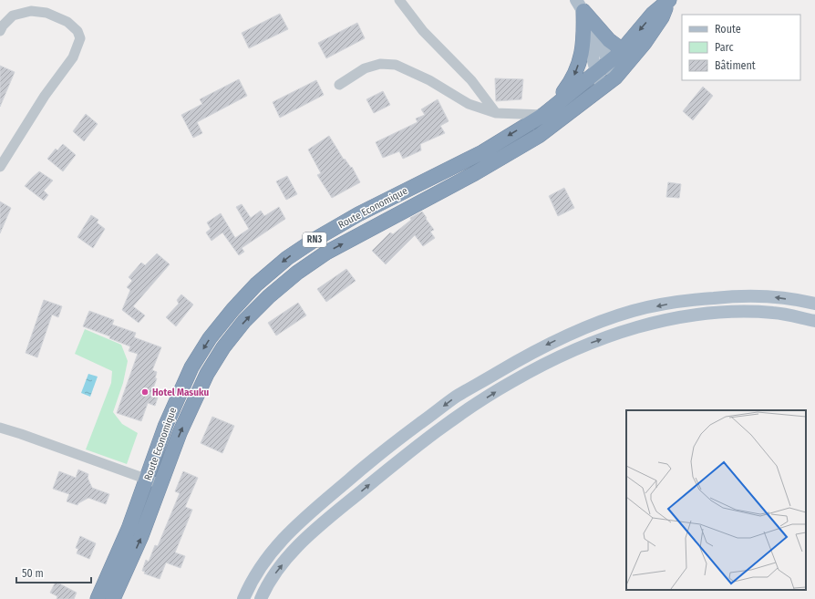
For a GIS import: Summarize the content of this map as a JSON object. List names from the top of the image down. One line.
{"streets":{"highway":["Route Economique","RN3"]},"places":["Hotel Masuku"],"legend":["Route","Parc","Bâtiment"],"scale_bar":"50 m"}
